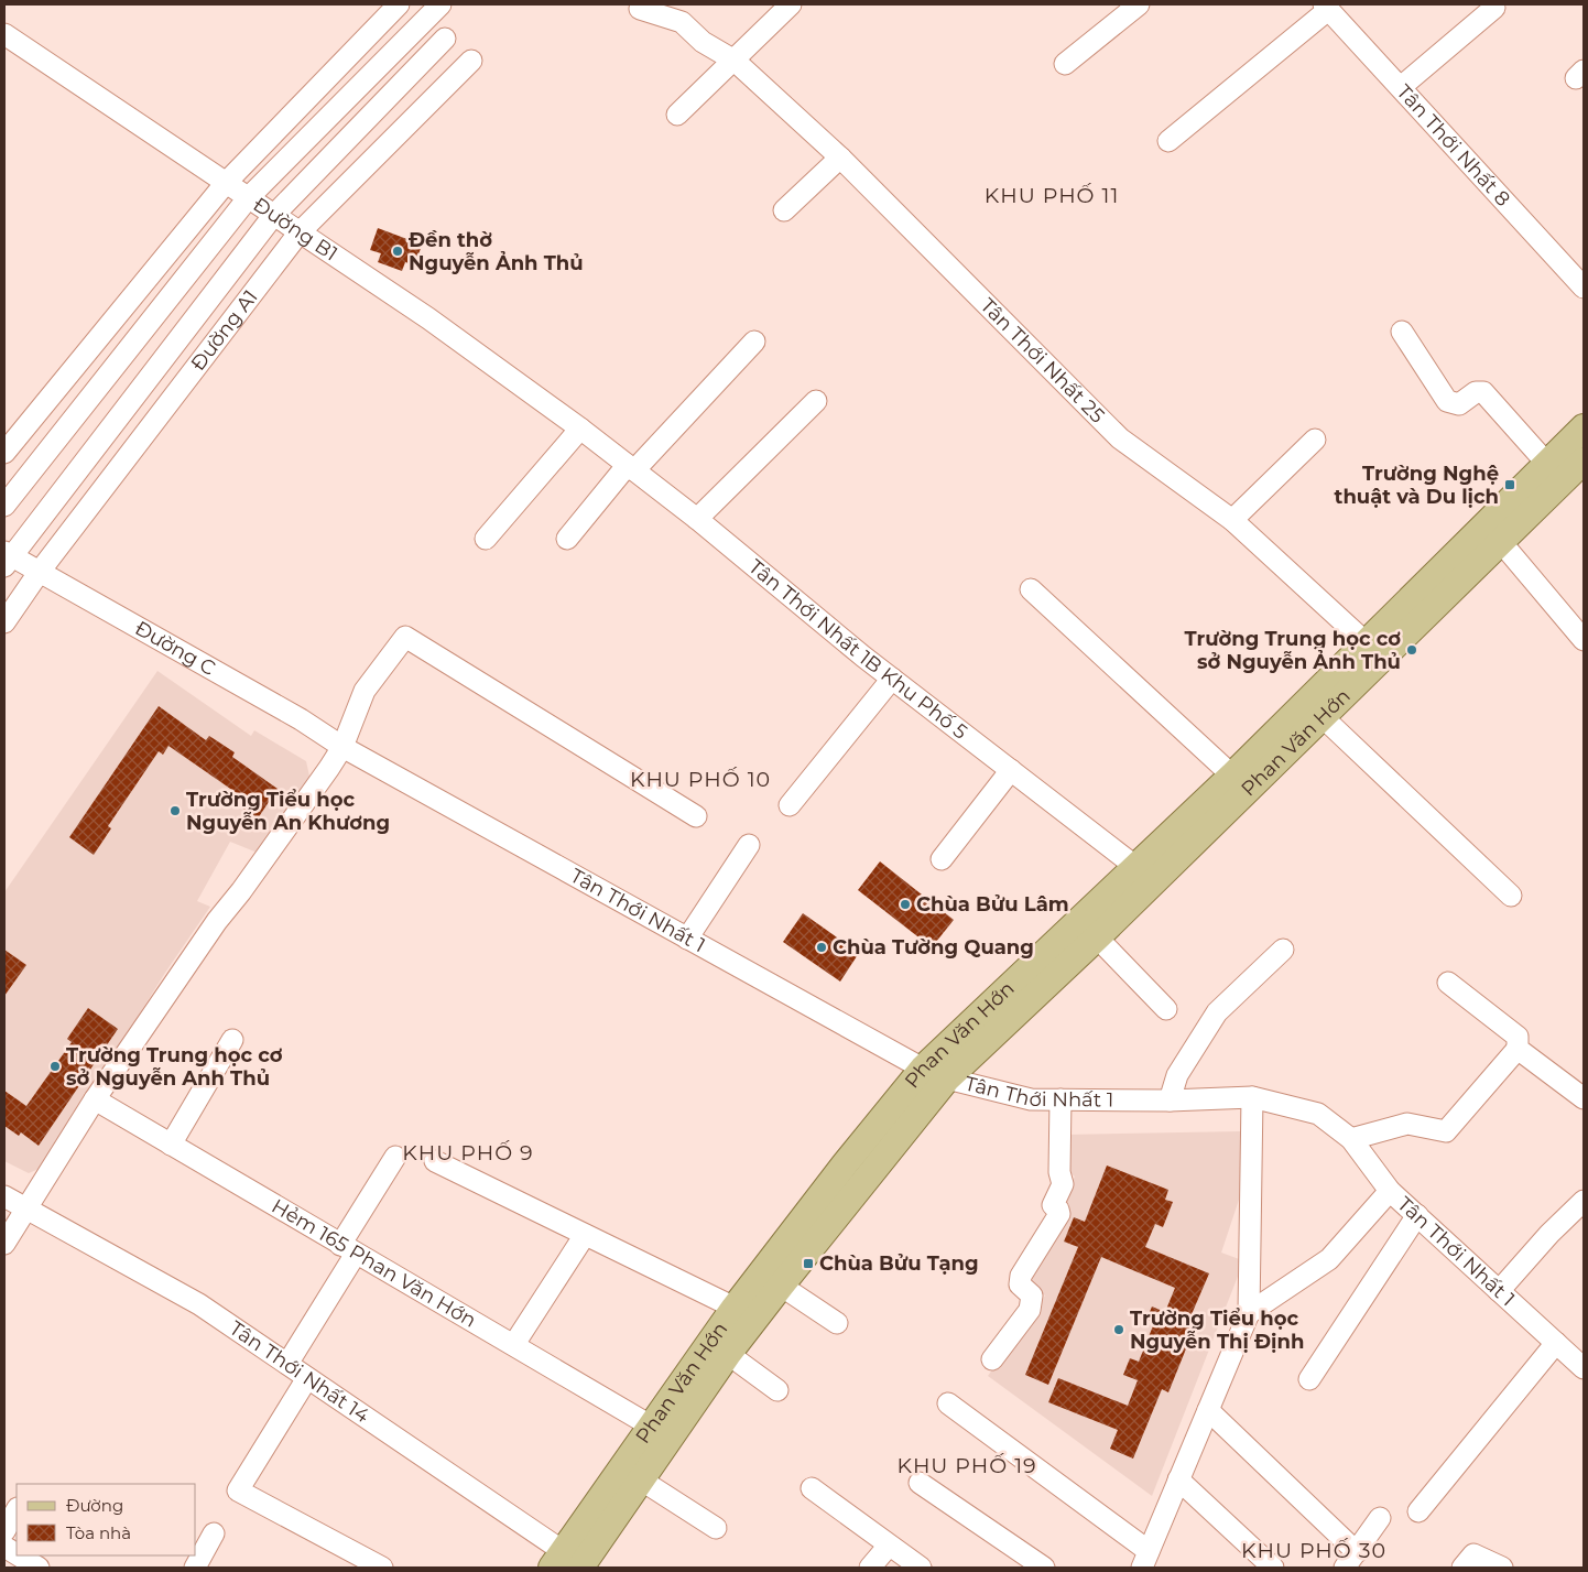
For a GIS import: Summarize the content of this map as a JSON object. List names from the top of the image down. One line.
{"streets":{"main road":["Phan Văn Hớn"],"street":["Tân Thới Nhất 8","Đường B1","Đường A1","Tân Thới Nhất 25","Đường C","Tân Thới Nhất 1B Khu Phố 5","Tân Thới Nhất 1","Hẻm 165 Phan Văn Hớn","Tân Thới Nhất 14"]},"crossings":[["Đường B1","Đường A1"],["Đường B1","Tân Thới Nhất 1B Khu Phố 5"],["Đường A1","Đường C"],["Tân Thới Nhất 25","Phan Văn Hớn"],["Đường C","Tân Thới Nhất 1"],["Tân Thới Nhất 1B Khu Phố 5","Phan Văn Hớn"],["Phan Văn Hớn","Tân Thới Nhất 1"],["Phan Văn Hớn","Hẻm 165 Phan Văn Hớn"],["Phan Văn Hớn","Tân Thới Nhất 14"]],"districts":["KHU PHỐ 11","KHU PHỐ 10","KHU PHỐ 9","KHU PHỐ 19","KHU PHỐ 30"],"places":{"other":["Đền thờ Nguyễn Ảnh Thủ","Trường Trung học cơ sở Nguyễn Ảnh Thủ","Trường Tiểu học Nguyễn An Khương","Chùa Bửu Lâm","Chùa Tường Quang","Trường Trung học cơ sở Nguyễn Anh Thủ","Trường Tiểu học Nguyễn Thị Định"],"transit":["Trường Nghệ thuật và Du lịch","Chùa Bửu Tạng"]},"legend":["Đường","Tòa nhà"]}
